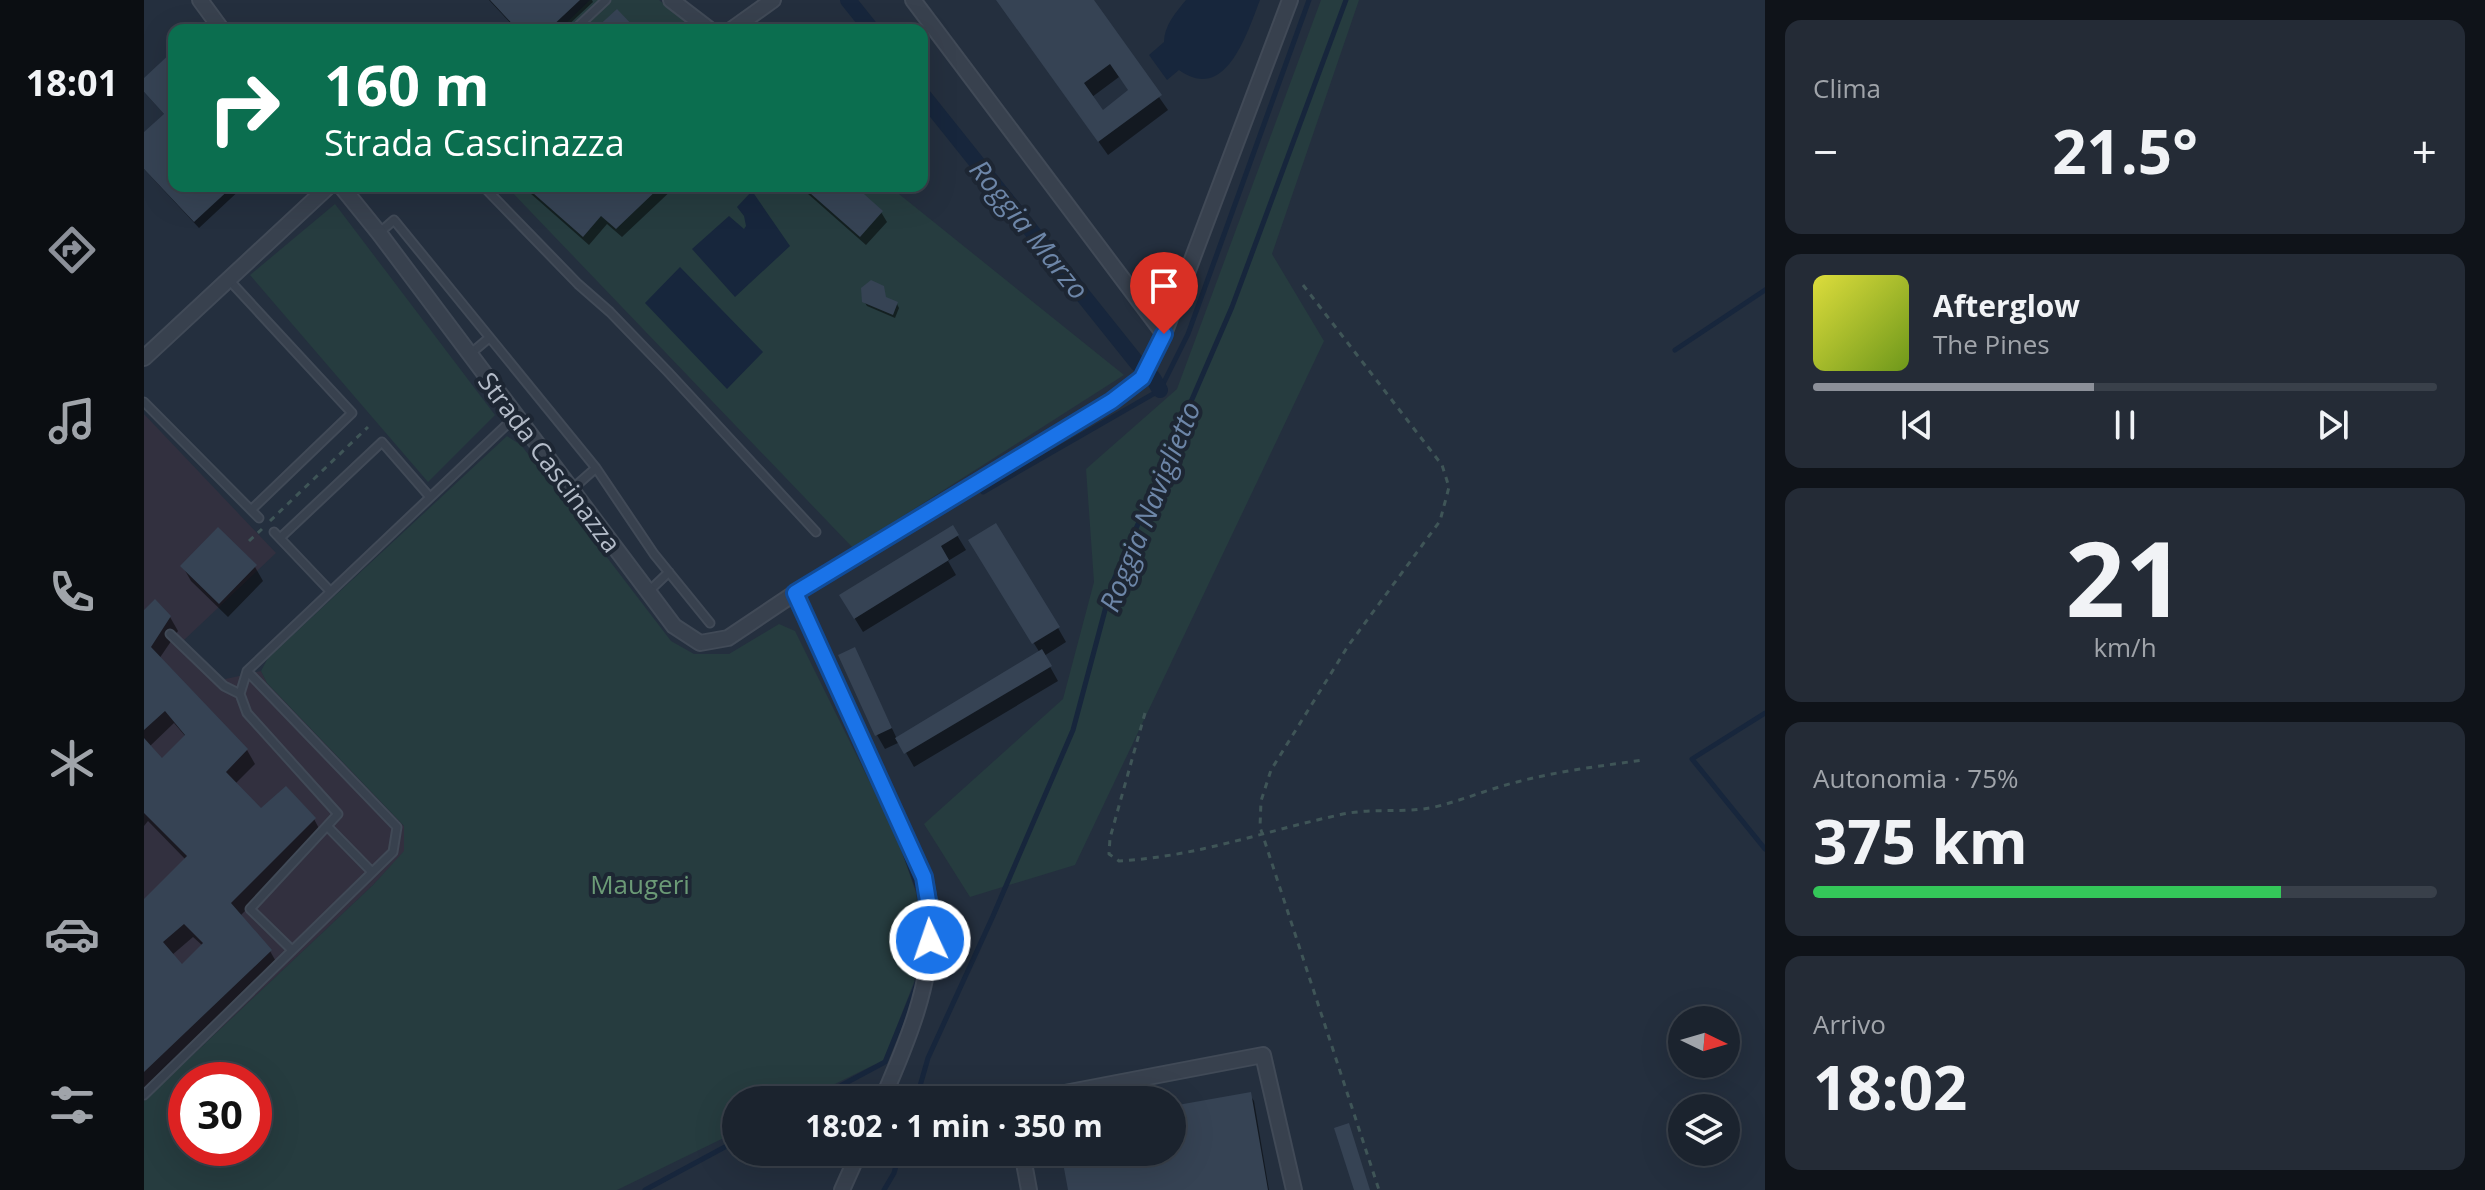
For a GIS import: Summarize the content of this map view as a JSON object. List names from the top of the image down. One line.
{"streets":{"street":["Strada Cascinazza"]},"water":["Roggia Marzo","Roggia Naviglietto"],"parks":["Maugeri"],"north":"right","page":{"tabs":"18:01","tile":["Clima",["21","km/h"],["Autonomia · 75%","375 km"],["Arrivo","18:02"]],"turn":["160 m","Strada Cascinazza"],"heat":["−","21.5°","+"],"song":["Afterglow","The Pines"],"limit":"30","trip":"18:02 · 1 min · 350 m"}}
